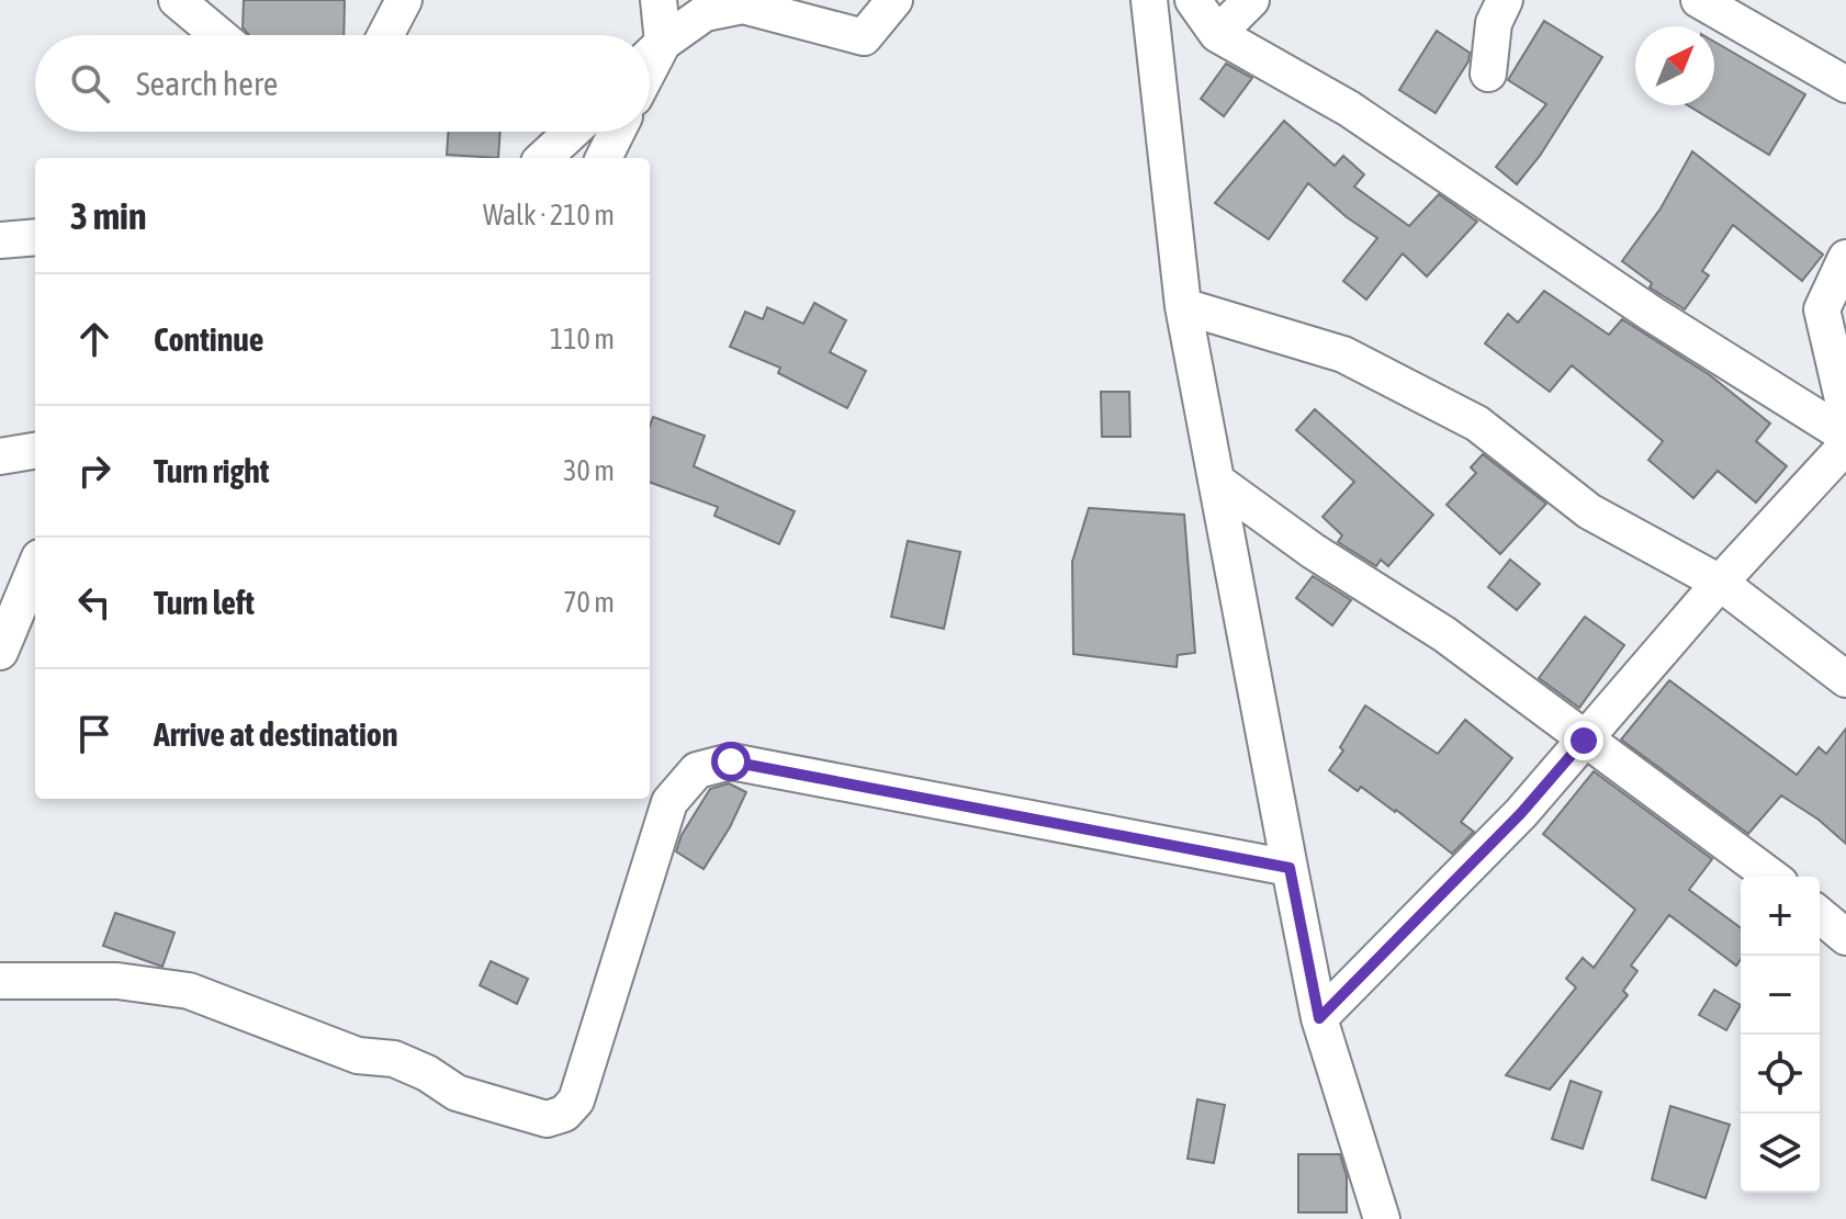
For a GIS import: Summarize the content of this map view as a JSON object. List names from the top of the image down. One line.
{"north":"top right","page":{"search":"Search here","heading":["3 min","Walk · 210 m"],"list":[["Continue","110 m"],["Turn right","30 m"],["Turn left","70 m"],"Arrive at destination"],"map_buttons":["+","−"]}}
